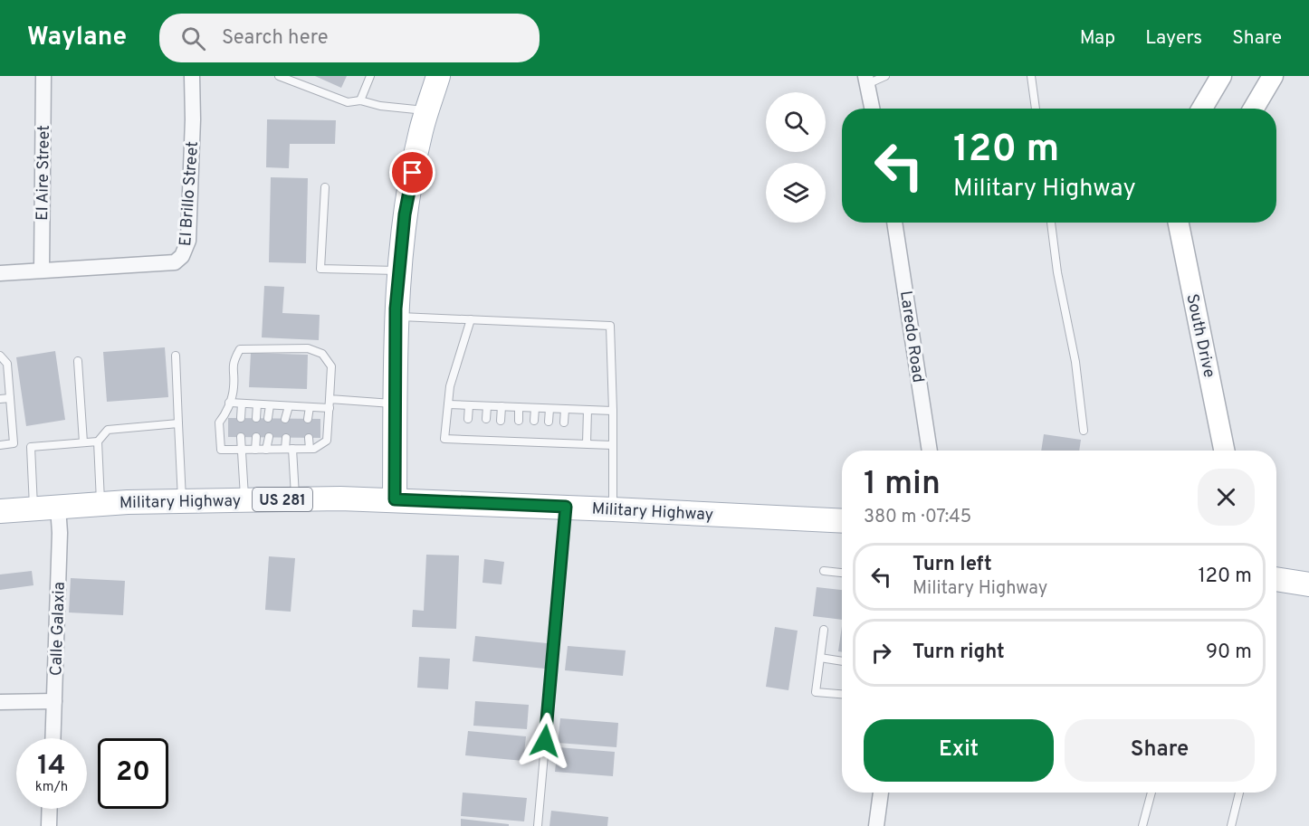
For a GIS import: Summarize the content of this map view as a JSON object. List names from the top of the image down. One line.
{"streets":{"main road":["US 281","Military Highway"],"street":["El Aire Street","El Brillo Street","South Drive","Laredo Road","Calle Galaxia"]},"crossings":[["El Aire Street","El Brillo Street"],["Military Highway","Calle Galaxia"]],"page":{"header":"Waylane","search":"Search here","nav":["Map","Layers","Share"],"turn":["120 m","Military Highway"],"heading":["1 min","380 m · 07:45"],"list":[{"name":"Turn left","note":"Military Highway","value":"120 m"},{"name":"Turn right","value":"90 m"}],"buttons":["Exit","Share"],"speed":"14 km/h","limit":"20"}}
